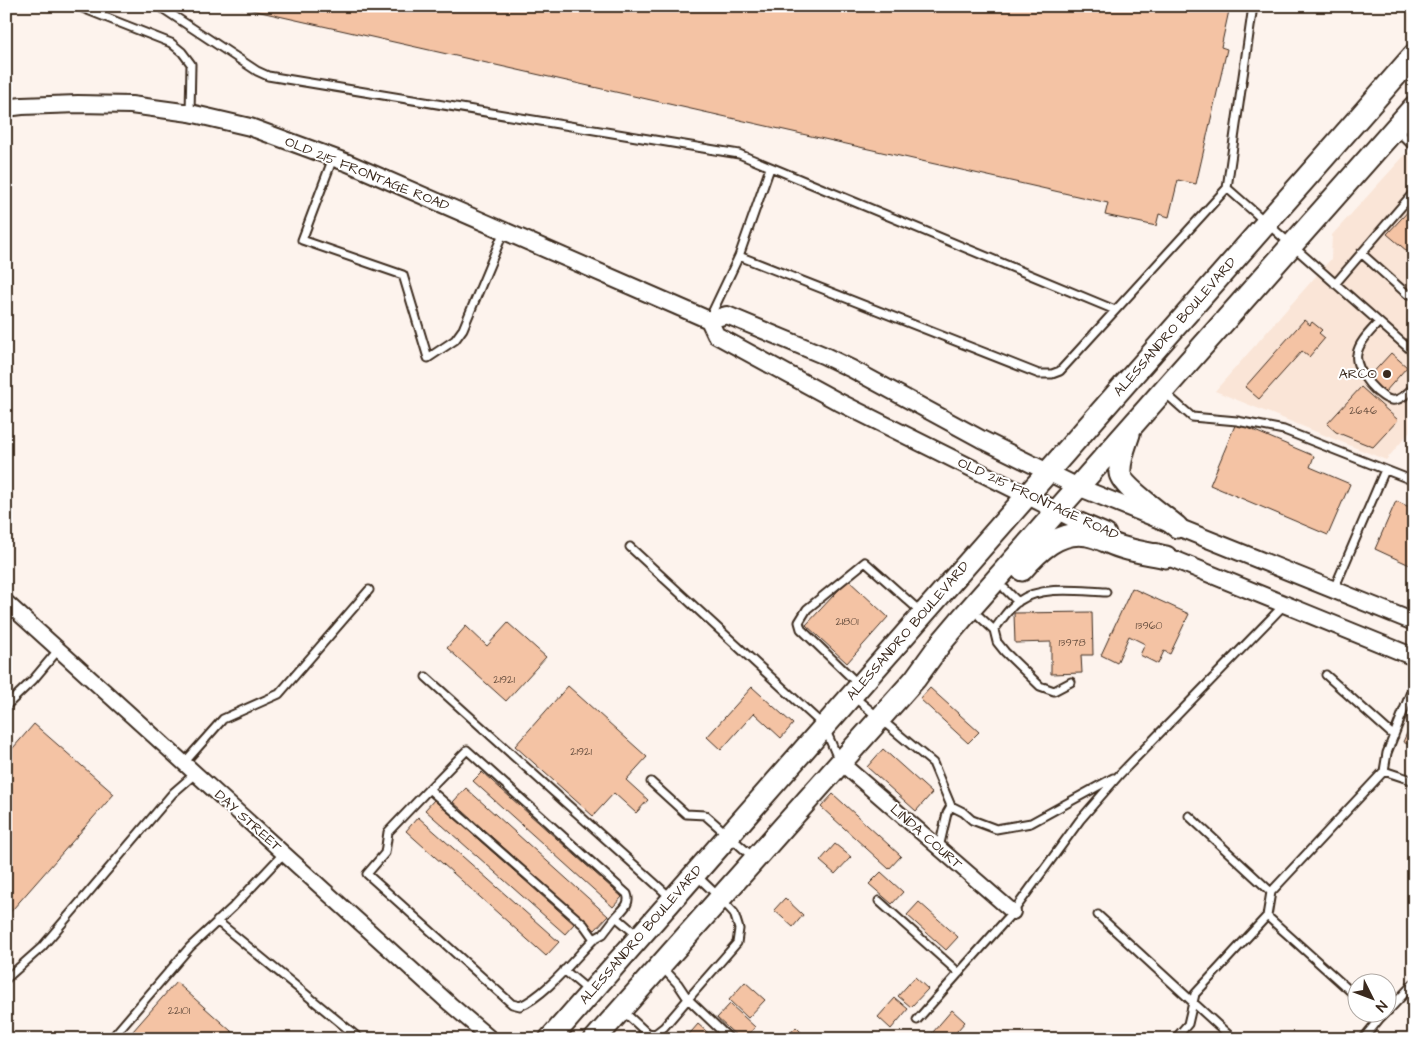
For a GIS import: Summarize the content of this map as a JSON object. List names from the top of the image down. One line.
{"streets":{"main road":["ALESSANDRO BOULEVARD"],"street":["OLD 215 FRONTAGE ROAD","DAY STREET","LINDA COURT"]},"crossings":[["OLD 215 FRONTAGE ROAD","ALESSANDRO BOULEVARD"]],"places":["ARCO"],"house_numbers":["2646","21801","13960","13978","21921","21921","22101"],"north":"bottom right"}
